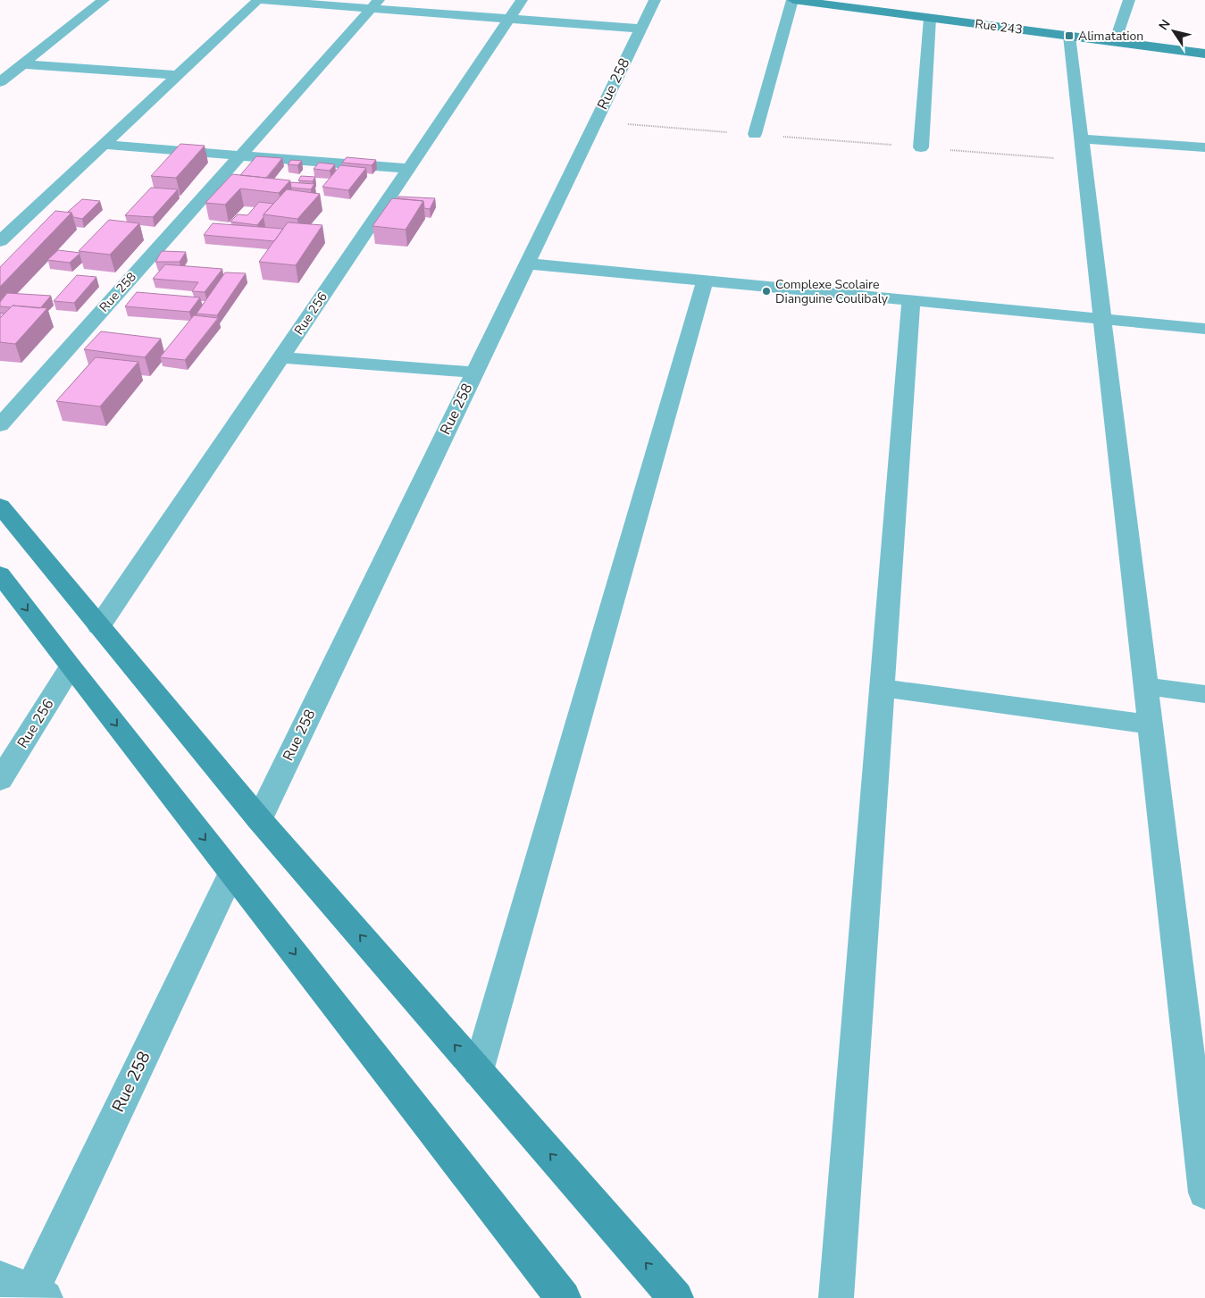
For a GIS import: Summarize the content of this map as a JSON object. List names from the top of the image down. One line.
{"streets":{"street":["Rue 243","Rue 258","Rue 256"]},"places":{"transit":["Alimatation"],"other":["Complexe Scolaire Dianguine Coulibaly"]},"north":"top left"}
